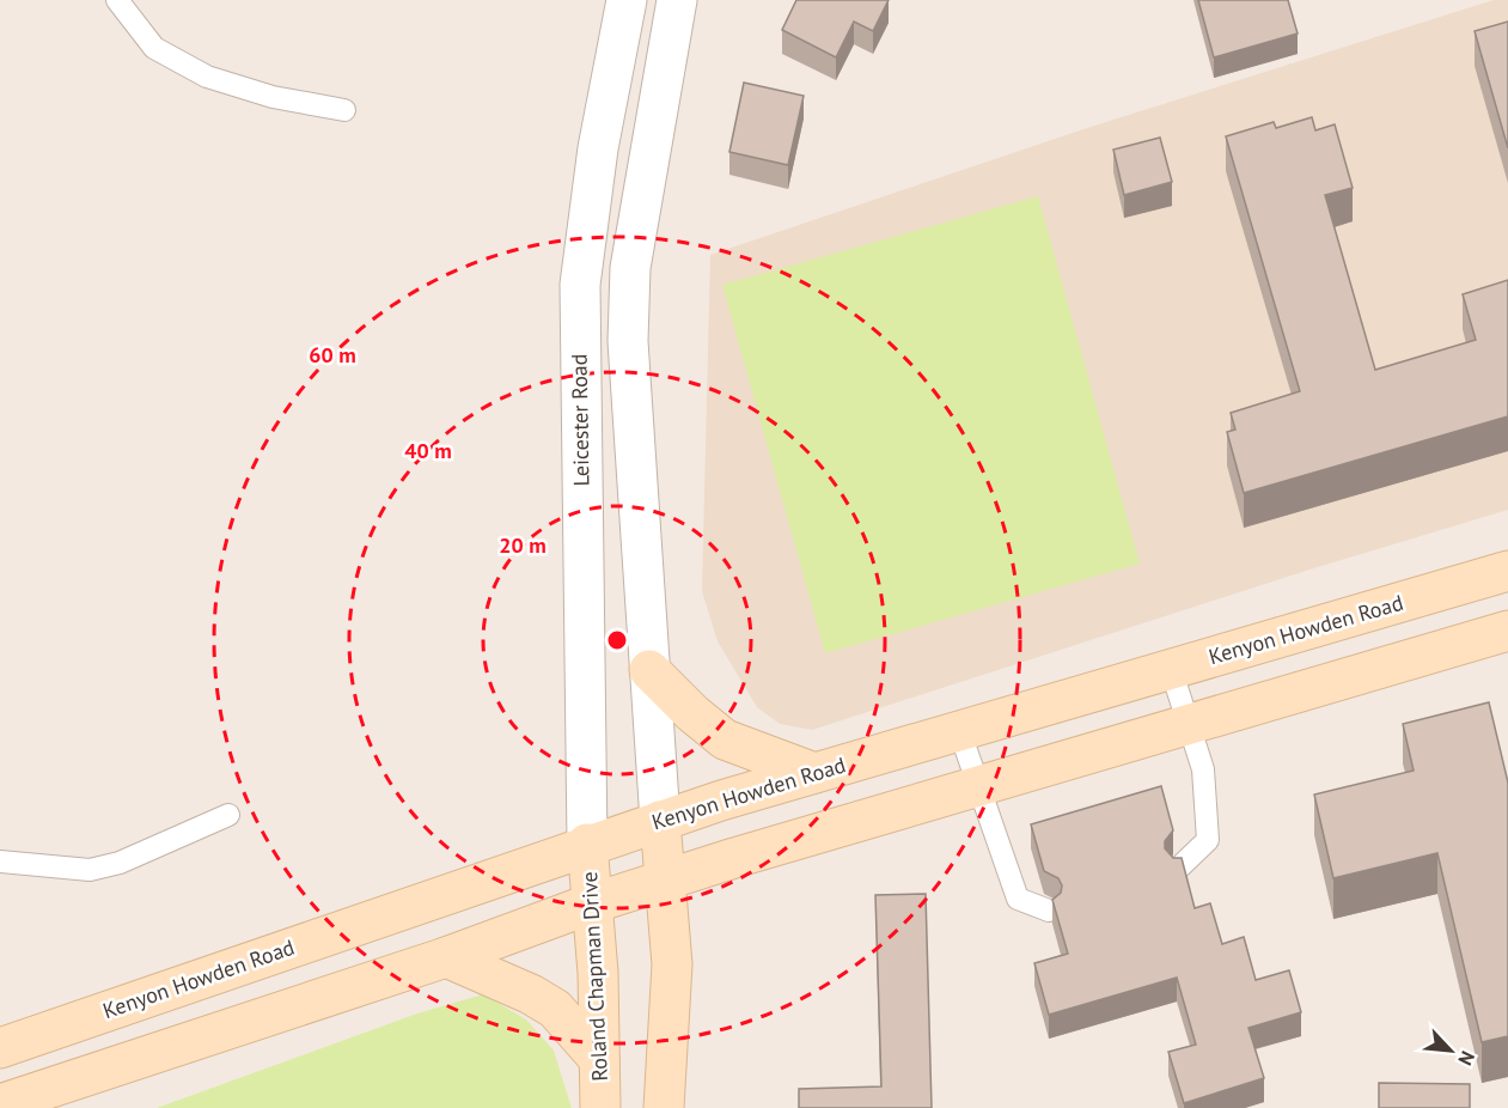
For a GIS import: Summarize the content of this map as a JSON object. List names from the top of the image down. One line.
{"streets":{"street":["Leicester Road","Kenyon Howden Road","Roland Chapman Drive"]},"crossings":[["Leicester Road","Kenyon Howden Road"],["Leicester Road","Roland Chapman Drive"],["Kenyon Howden Road","Roland Chapman Drive"]],"north":"bottom right","rings":["60 m","40 m","20 m"]}
